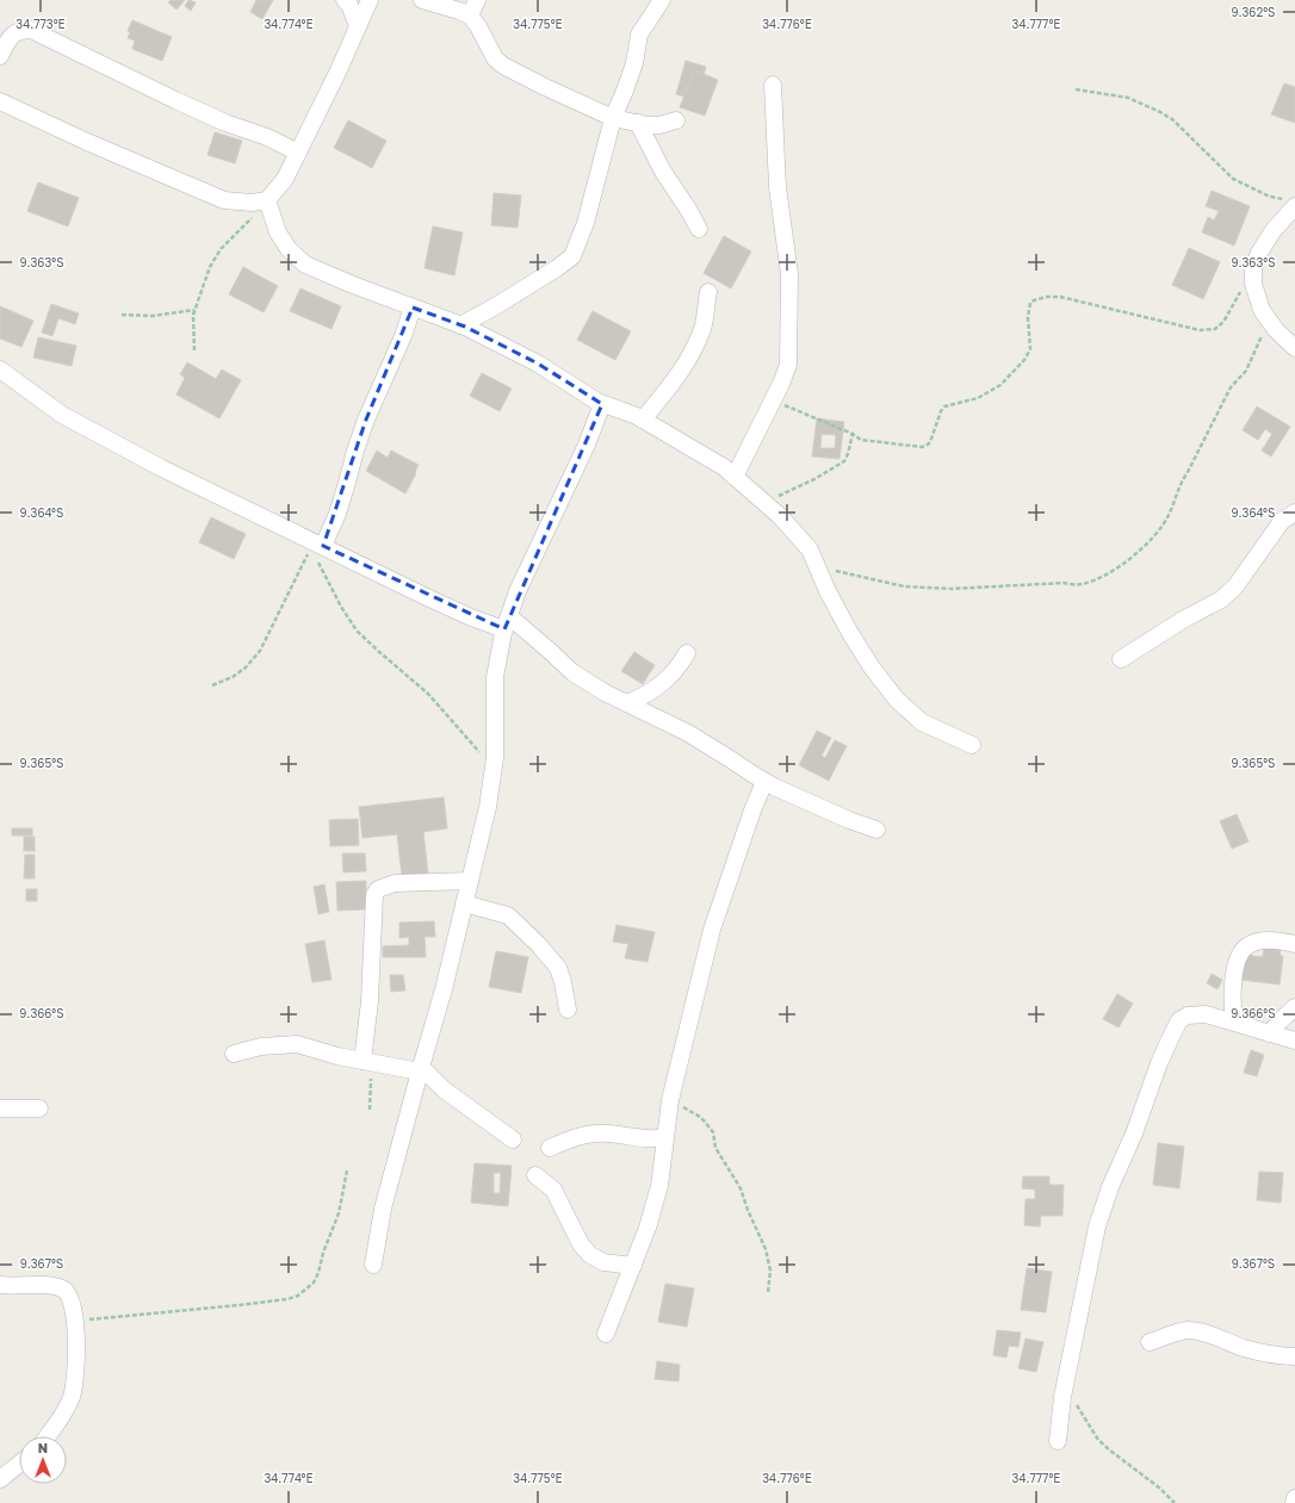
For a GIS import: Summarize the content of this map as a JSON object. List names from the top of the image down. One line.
{"north":"top","coordinates":["9.362°S","34.773°E","34.774°E","34.775°E","34.776°E","34.777°E","9.363°S","9.364°S","9.365°S","9.366°S","9.367°S"]}
